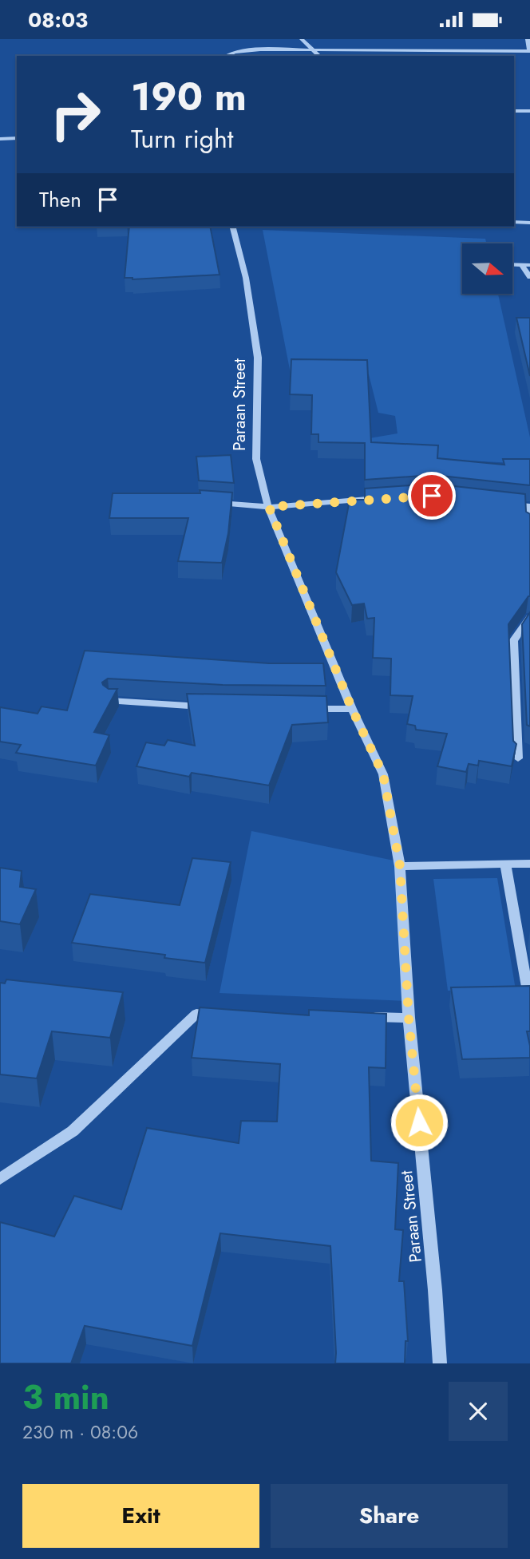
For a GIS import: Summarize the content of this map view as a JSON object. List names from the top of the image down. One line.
{"streets":{"street":["Paraan Street"]},"north":"right","page":{"status":"08:03","turn":["190 m","Turn right"],"then":"Then","heading":["3 min","230 m · 08:06"],"buttons":["Exit","Share"]}}
